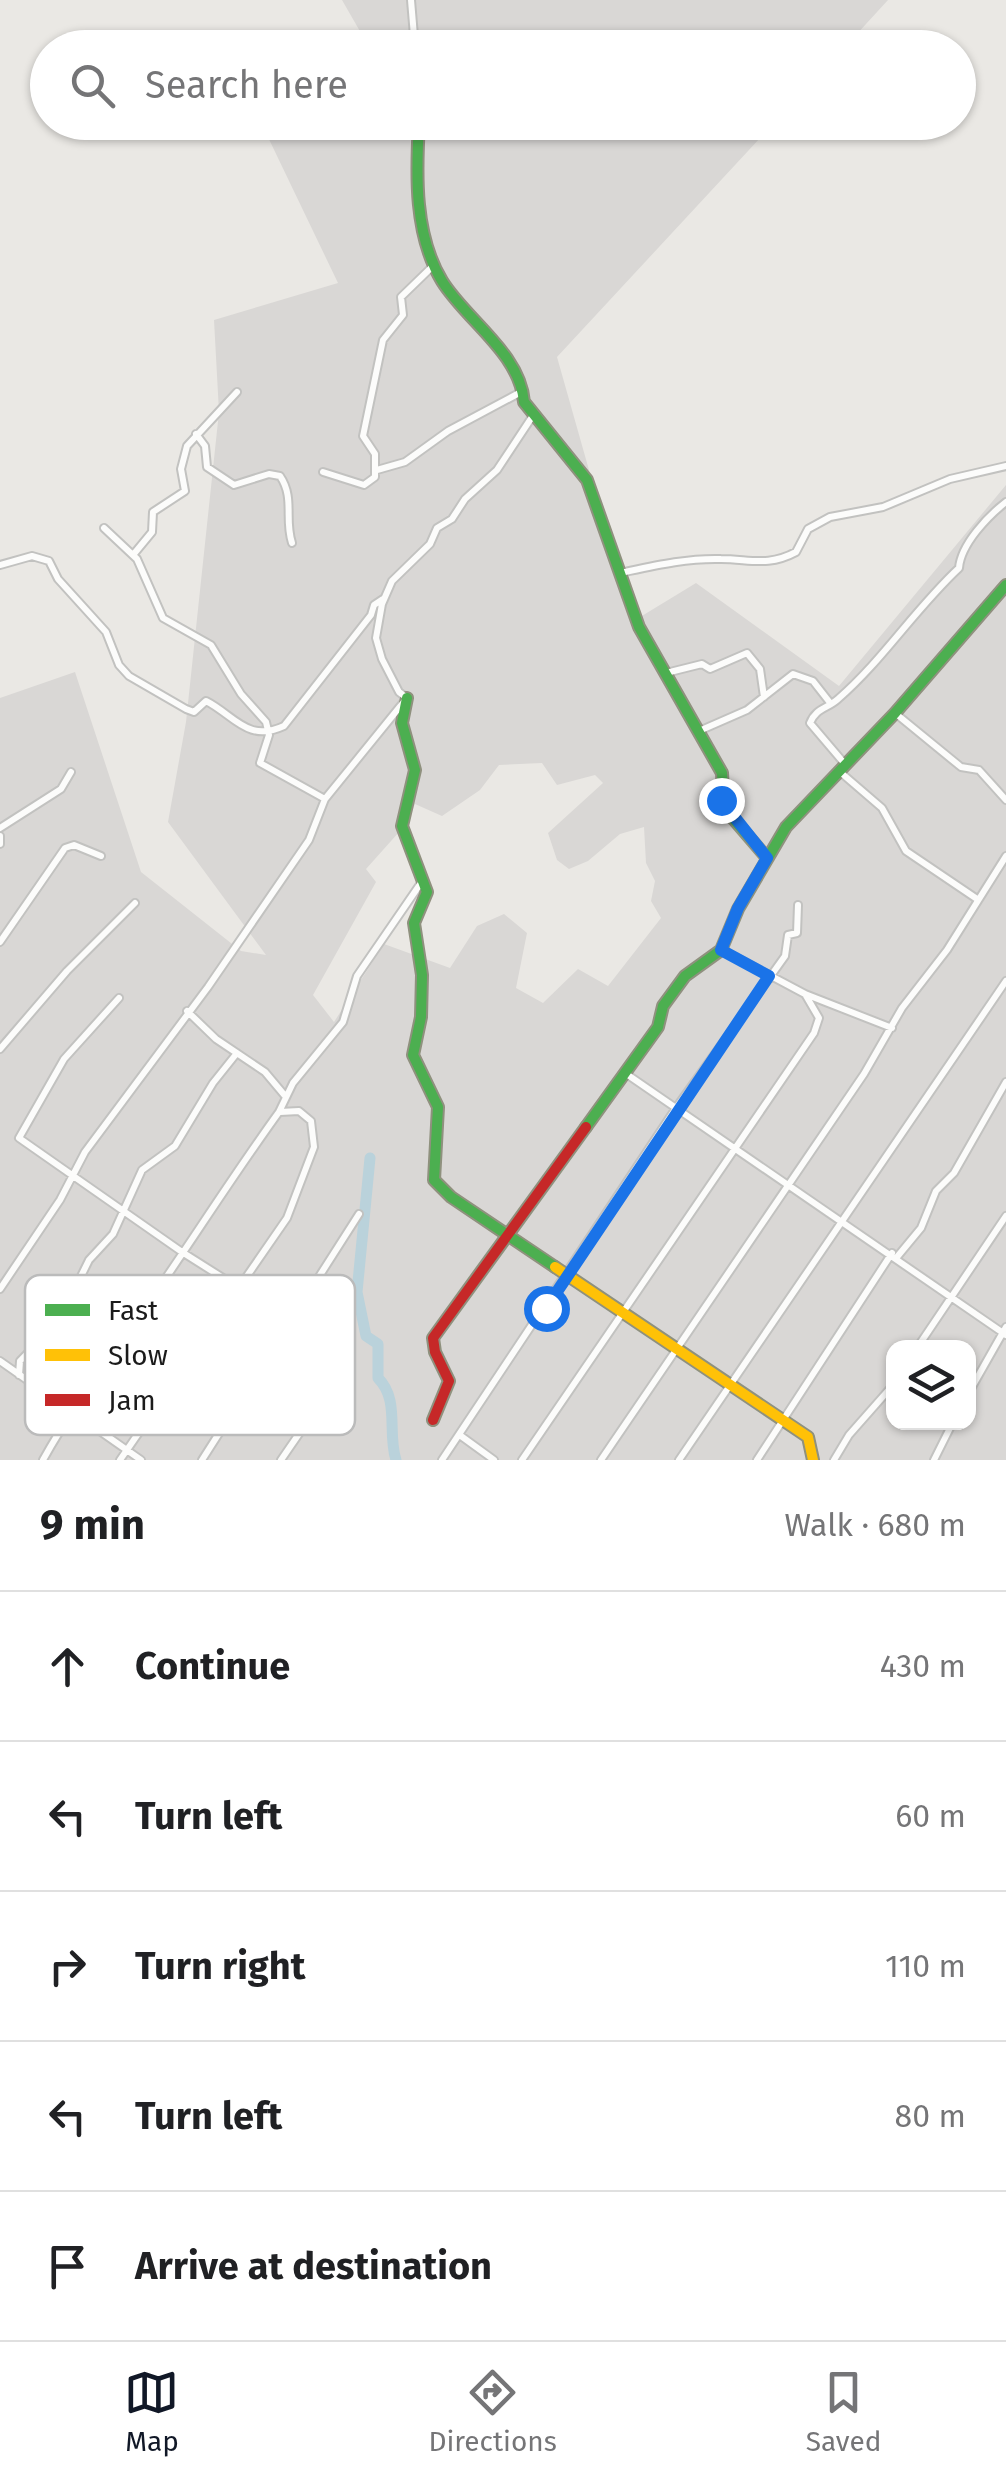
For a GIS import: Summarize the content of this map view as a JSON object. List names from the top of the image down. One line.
{"legend":["Fast","Slow","Jam"],"page":{"search":"Search here","heading":["9 min","Walk · 680 m"],"list":[["Continue","430 m"],["Turn left","60 m"],["Turn right","110 m"],["Turn left","80 m"],"Arrive at destination"],"nav":["Map","Directions","Saved"]}}
